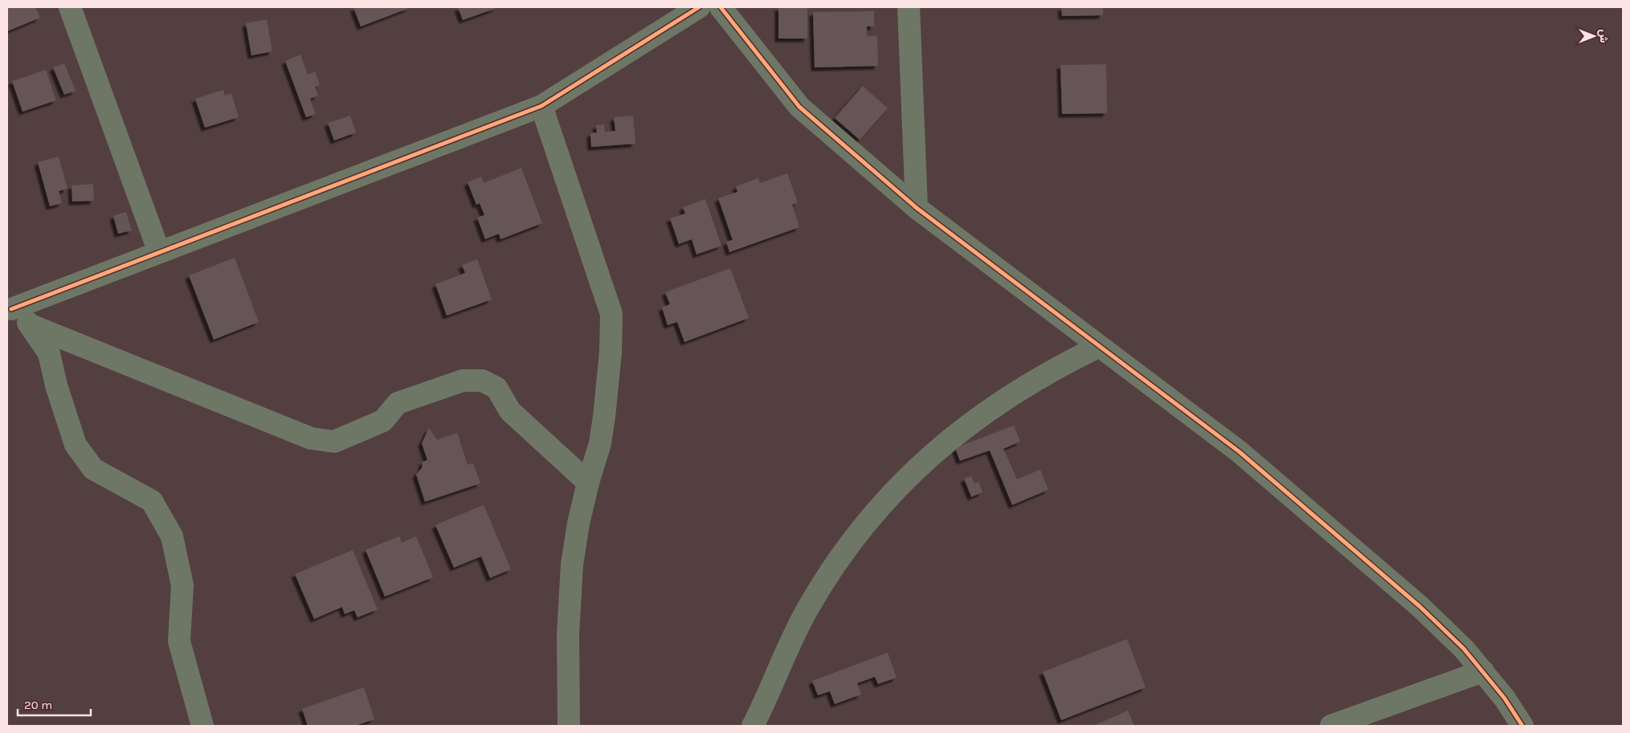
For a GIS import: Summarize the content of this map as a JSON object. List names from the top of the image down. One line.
{"scale_bar":"20 m","north":"right"}
